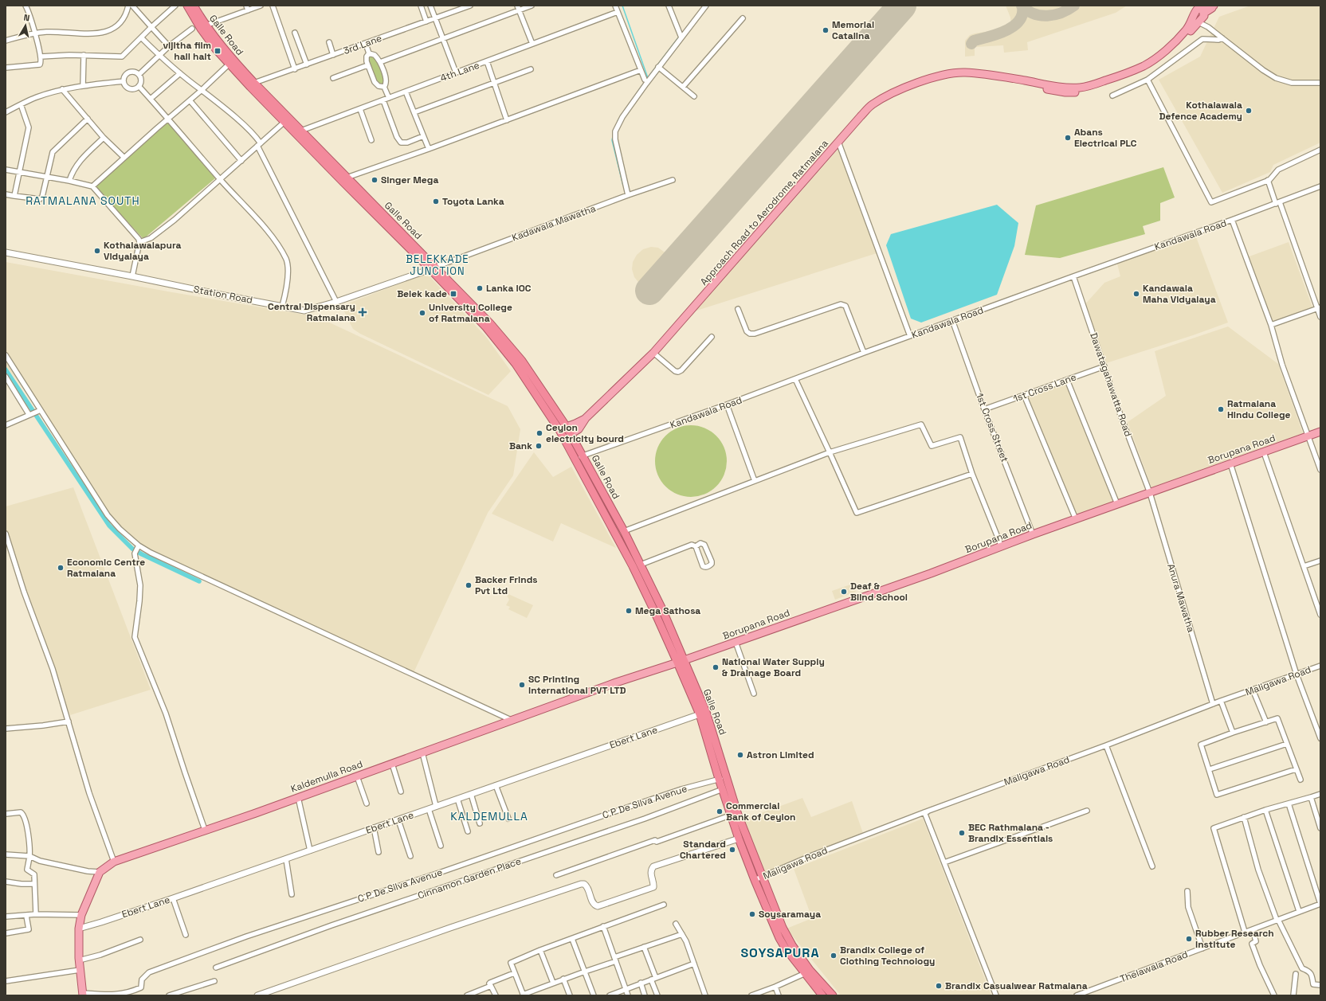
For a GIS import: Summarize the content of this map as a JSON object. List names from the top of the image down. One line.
{"streets":{"highway":["Galle Road"],"main road":["Approach Road to Aerodrome, Ratmalana","Borupana Road","Kaldemulla Road"],"street":["3rd Lane","4th Lane","Kadawala Mawatha","Kandawala Road","Station Road","Dawatagahawatta Road","1st Cross Lane","1st Cross Street","Anura Mawatha","Maligawa Road","Ebert Lane","C P De Silva Avenue","Cinnamon Garden Place","Thelawala Road"]},"crossings":[["Galle Road","3rd Lane"],["Galle Road","4th Lane"],["Galle Road","Approach Road to Aerodrome, Ratmalana"],["Galle Road","Kadawala Mawatha"],["Galle Road","Kandawala Road"],["Galle Road","Station Road"],["Galle Road","Borupana Road"],["Galle Road","Maligawa Road"],["Galle Road","Ebert Lane"],["Galle Road","Kaldemulla Road"],["Galle Road","C P De Silva Avenue"],["Galle Road","Cinnamon Garden Place"],["Kadawala Mawatha","Station Road"],["Kandawala Road","Dawatagahawatta Road"],["Kandawala Road","1st Cross Street"],["Dawatagahawatta Road","1st Cross Lane"],["Dawatagahawatta Road","Borupana Road"],["Dawatagahawatta Road","Anura Mawatha"],["1st Cross Lane","1st Cross Street"],["1st Cross Street","Borupana Road"],["Borupana Road","Anura Mawatha"],["Borupana Road","Kaldemulla Road"],["Anura Mawatha","Maligawa Road"]],"districts":["RATMALANA SOUTH","BELEKKADE JUNCTION","KALDEMULLA","SOYSAPURA"],"places":{"other":["Memorial Catalina","Kothalawala Defence Academy","Abans Electrical PLC","Singer Mega","Toyota Lanka","Kothalawalapura Vidyalaya","Lanka IOC","Kandawala Maha Vidyalaya","University College of Ratmalana","Ratmalana Hindu College","Ceylon electricity bourd","Bank","Economic Centre Ratmalana","Backer Frinds Pvt Ltd","Deaf & Blind School","Mega Sathosa","National Water Supply & Drainage Board","SC Printing International PVT LTD","Astron Limited","Commercial Bank of Ceylon","BEC Rathmalana - Brandix Essentials","Standard Chartered","Soysaramaya","Rubber Research Institute","Brandix College of Clothing Technology","Brandix Casualwear Ratmalana"],"transit":["vijitha film hall halt","Belek kade"],"health":["Central Dispensary Ratmalana"]},"north":"top"}
